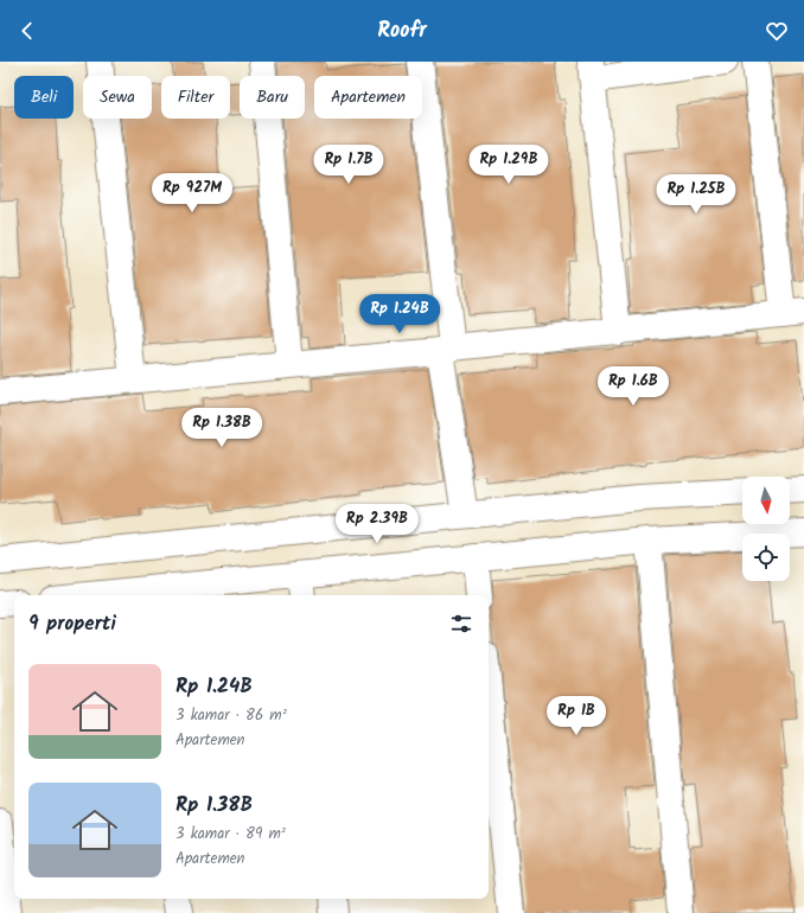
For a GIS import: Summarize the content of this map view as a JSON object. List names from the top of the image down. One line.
{"north":"bottom","page":{"header":"Roofr","chip":["Beli","Sewa","Filter","Baru","Apartemen"],"price":["Rp 1.7B","Rp 1.29B","Rp 927M","Rp 1.25B","Rp 1.24B","Rp 1.6B","Rp 1.38B","Rp 2.39B","Rp 1B"],"heading":"9 properti","list":[{"name":"Rp 1.24B","note":"3 kamar · 86 m² · Apartemen"},{"name":"Rp 1.38B","note":"3 kamar · 89 m² · Apartemen"}]}}
